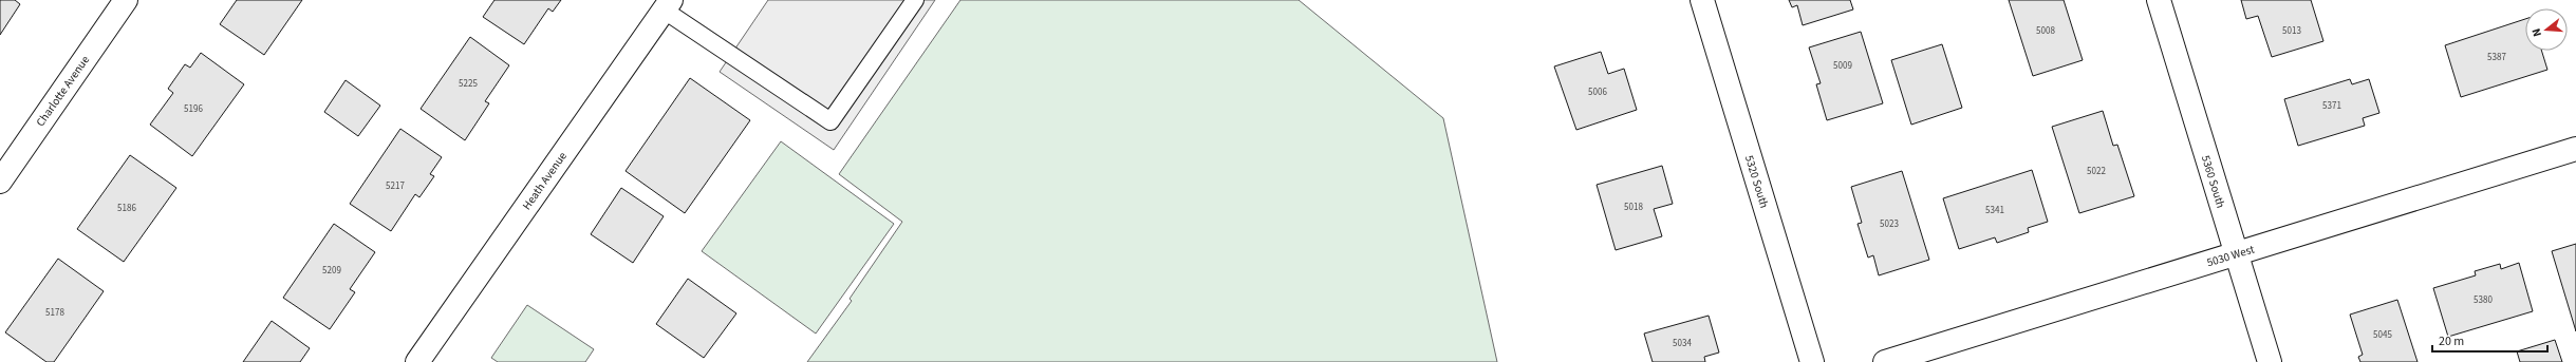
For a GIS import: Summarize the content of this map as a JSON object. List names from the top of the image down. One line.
{"streets":{"street":["Charlotte Avenue","Heath Avenue","5320 South","5360 South","5030 West"]},"crossings":[["5360 South","5030 West"]],"house_numbers":["5008","5013","5387","5009","5225","5006","5371","5196","5022","5217","5018","5186","5341","5023","5209","5380","5178","5045","5034"],"scale_bar":"20 m","north":"left"}
